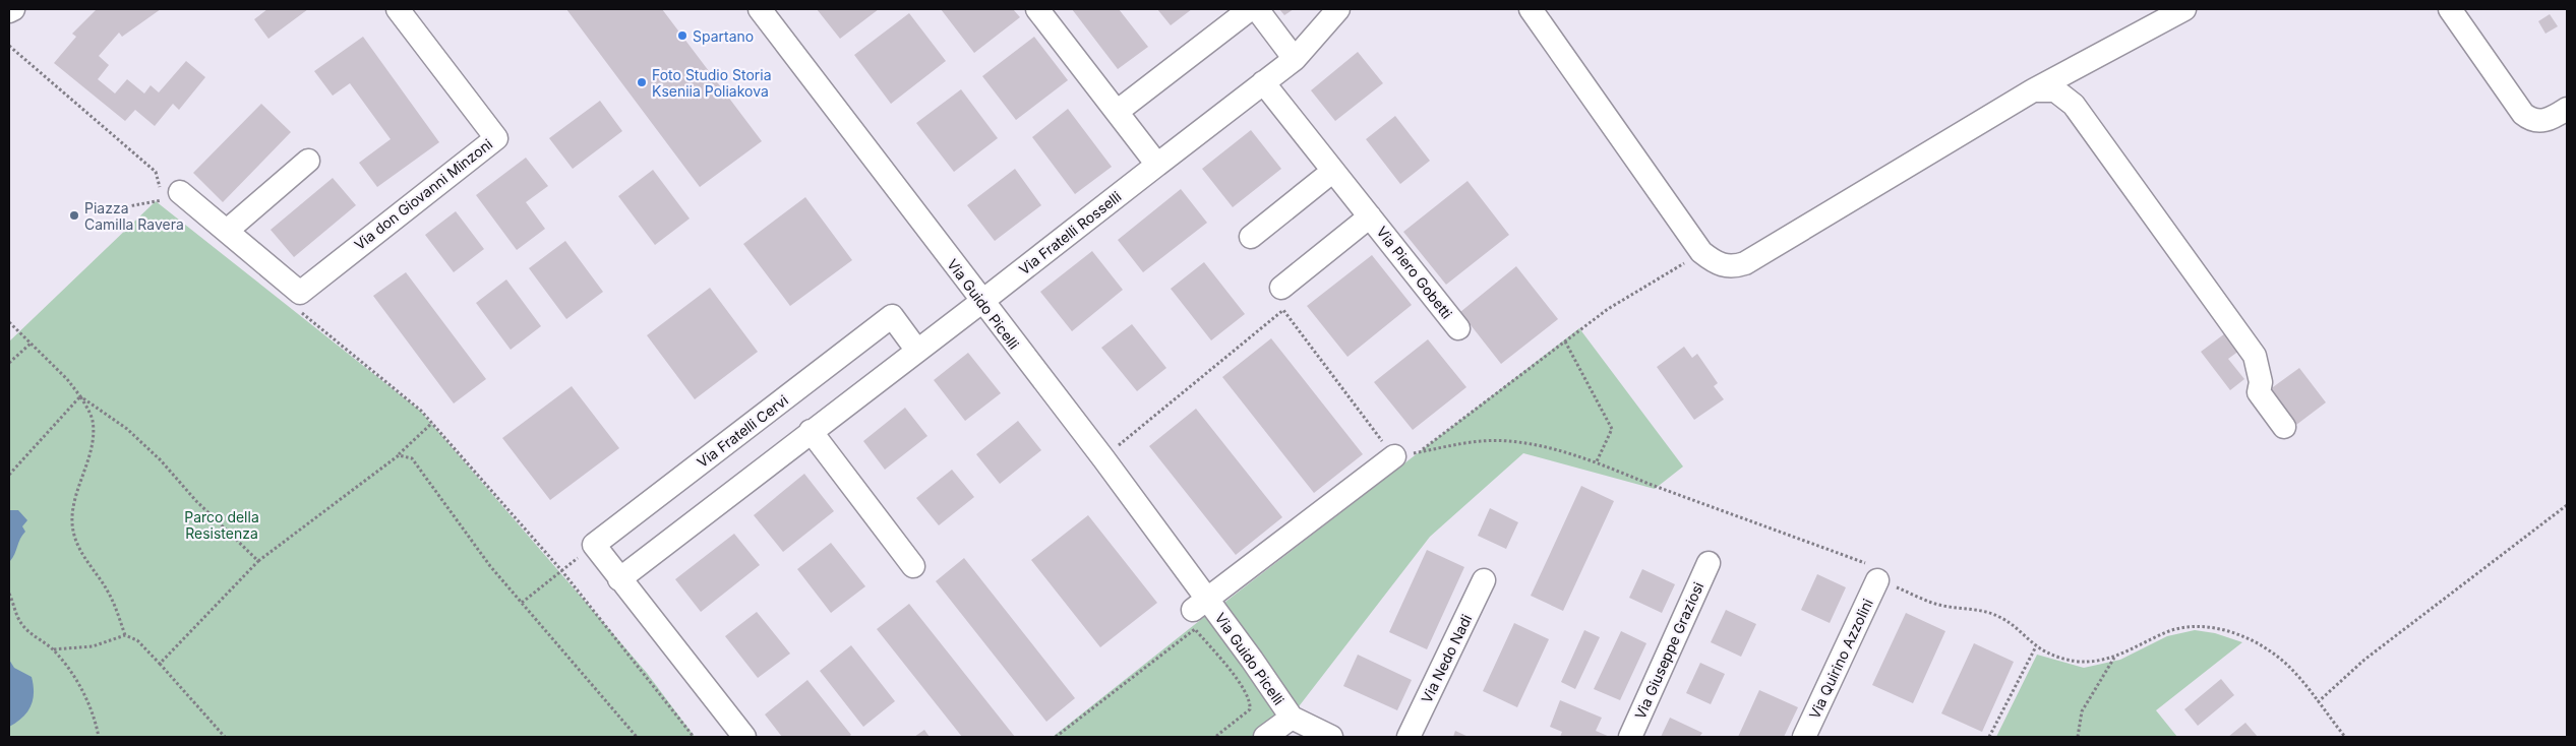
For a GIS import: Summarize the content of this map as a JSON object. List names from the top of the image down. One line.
{"streets":{"street":["Via don Giovanni Minzoni","Via Fratelli Rosselli","Via Piero Gobetti","Via Guido Picelli","Via Fratelli Cervi","Via Giuseppe Graziosi","Via Nedo Nadi","Via Quirino Azzolini"]},"crossings":[["Via Fratelli Rosselli","Via Piero Gobetti"],["Via Fratelli Rosselli","Via Guido Picelli"]],"parks":["Parco della Resistenza"],"places":["Spartano","Foto Studio Storia Kseniia Poliakova","Piazza Camilla Ravera"]}
